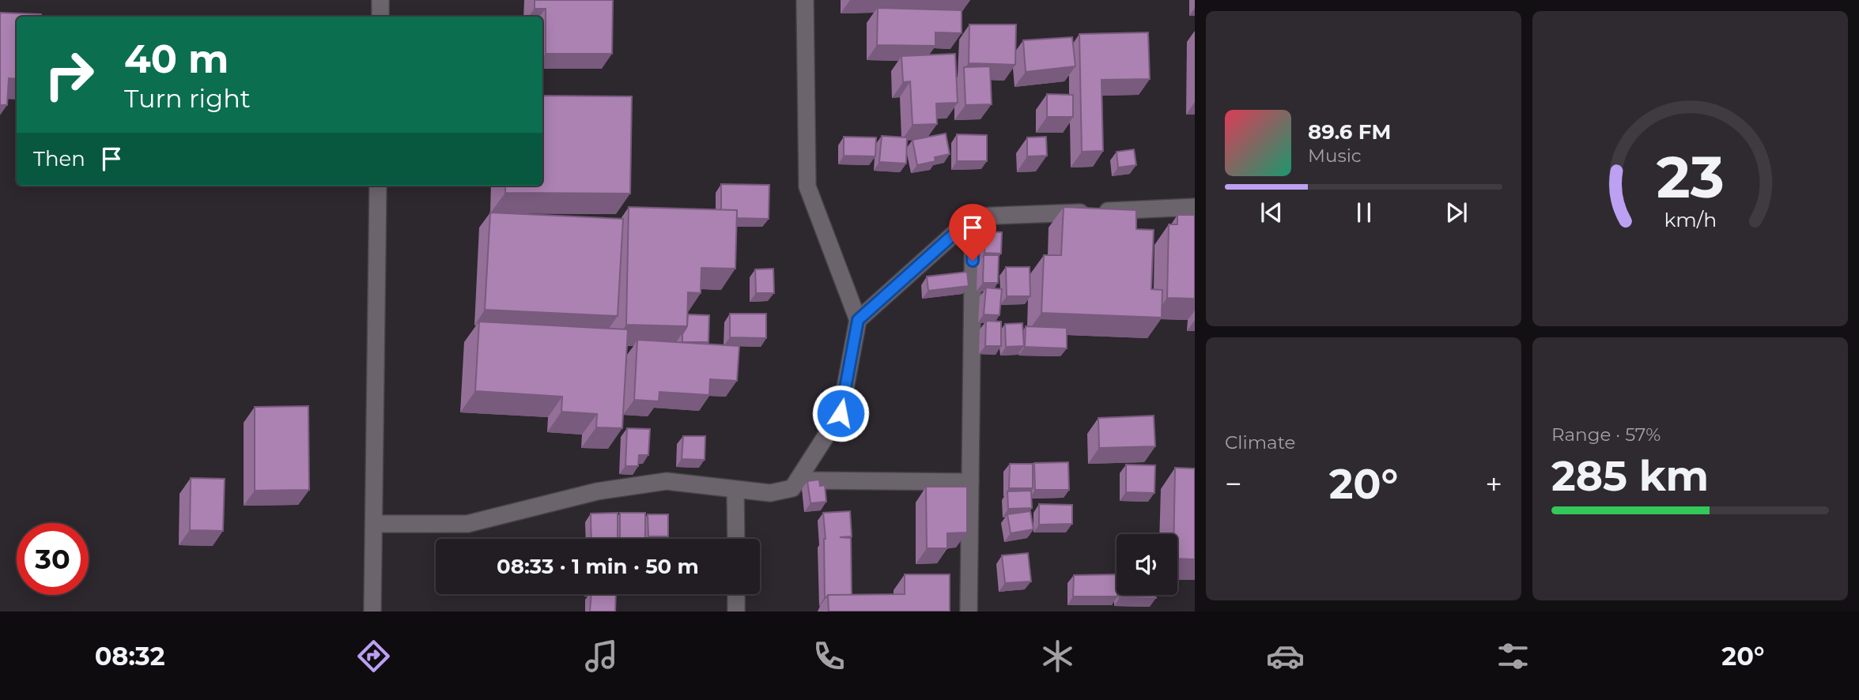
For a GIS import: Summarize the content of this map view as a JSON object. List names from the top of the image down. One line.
{"page":{"turn":["40 m","Turn right"],"song":["89.6 FM","Music"],"then":"Then","tile":["Climate",["Range · 57%","285 km"]],"heat":["−","20°","+"],"limit":"30","trip":"08:33 · 1 min · 50 m","tabs":["08:32","20°"],"gauge":["23","km/h"]}}
